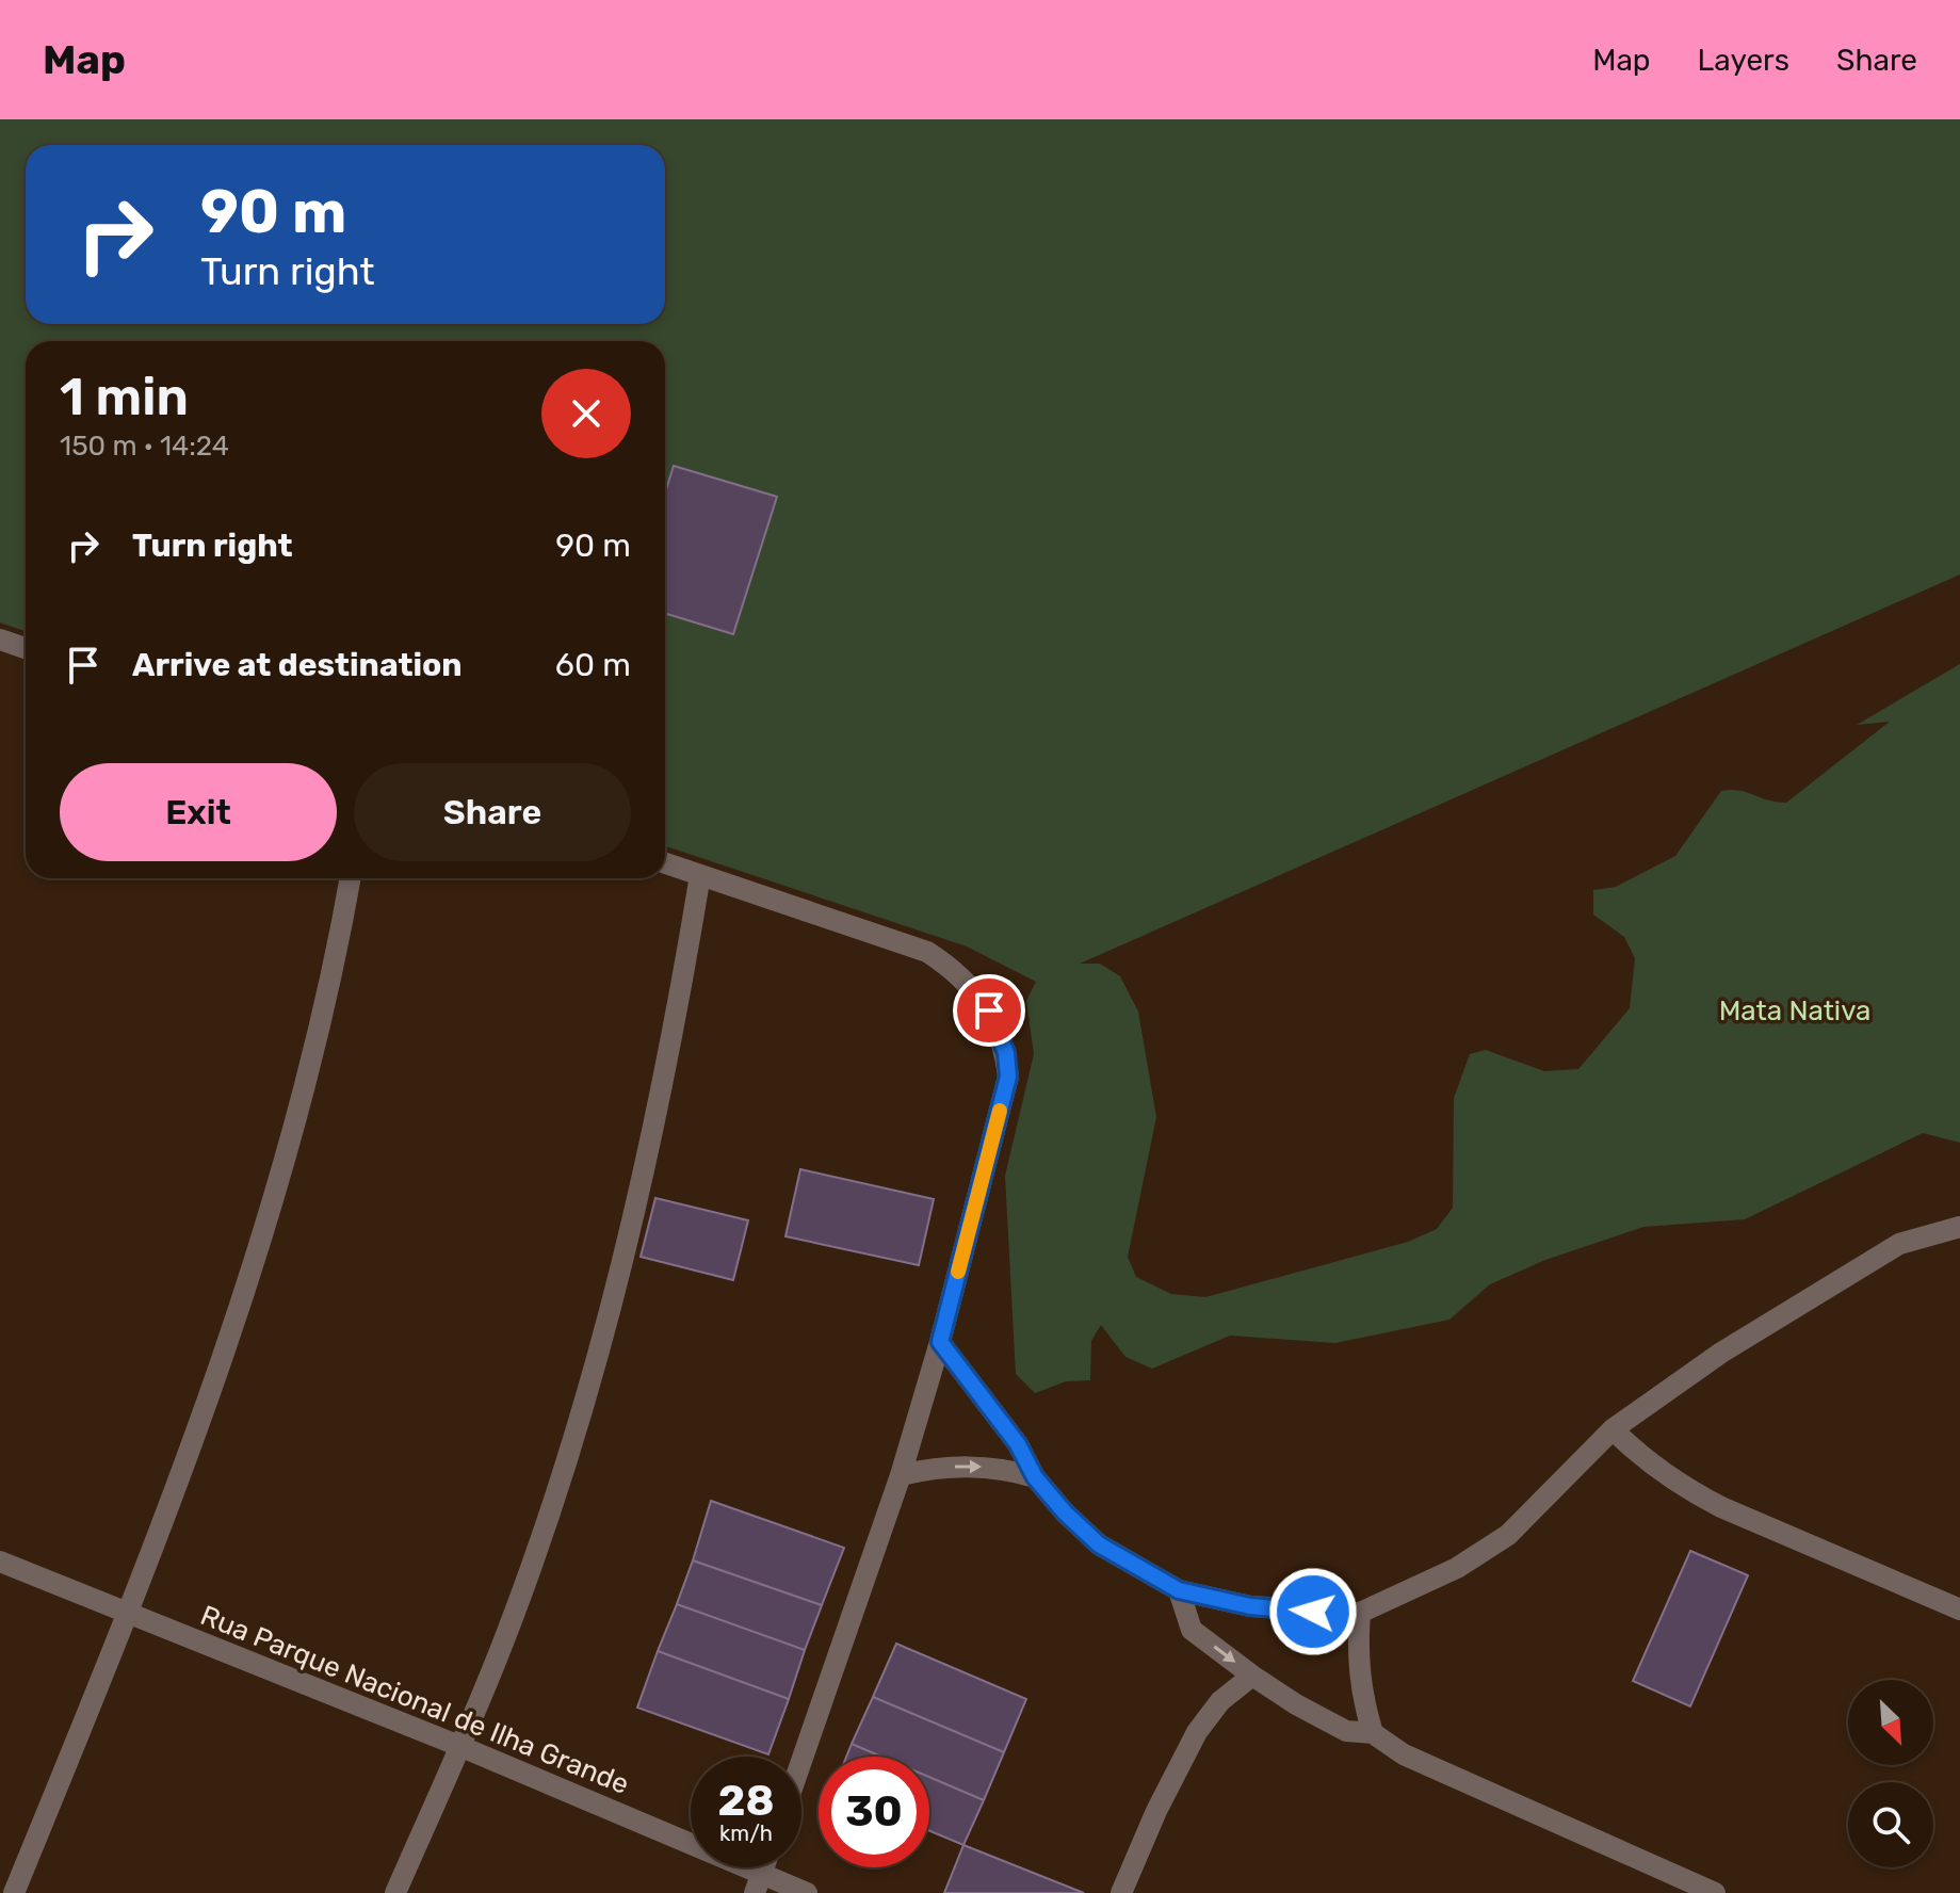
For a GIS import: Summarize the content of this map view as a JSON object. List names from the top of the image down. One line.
{"streets":{"street":["Rua Parque Nacional de Ilha Grande"]},"parks":["Mata Nativa"],"north":"bottom right","page":{"header":"Map","nav":["Map","Layers","Share"],"turn":["90 m","Turn right"],"heading":["1 min","150 m · 14:24"],"list":[{"name":"Turn right","value":"90 m"},{"name":"Arrive at destination","value":"60 m"}],"buttons":["Exit","Share"],"speed":"28 km/h","limit":"30"}}
